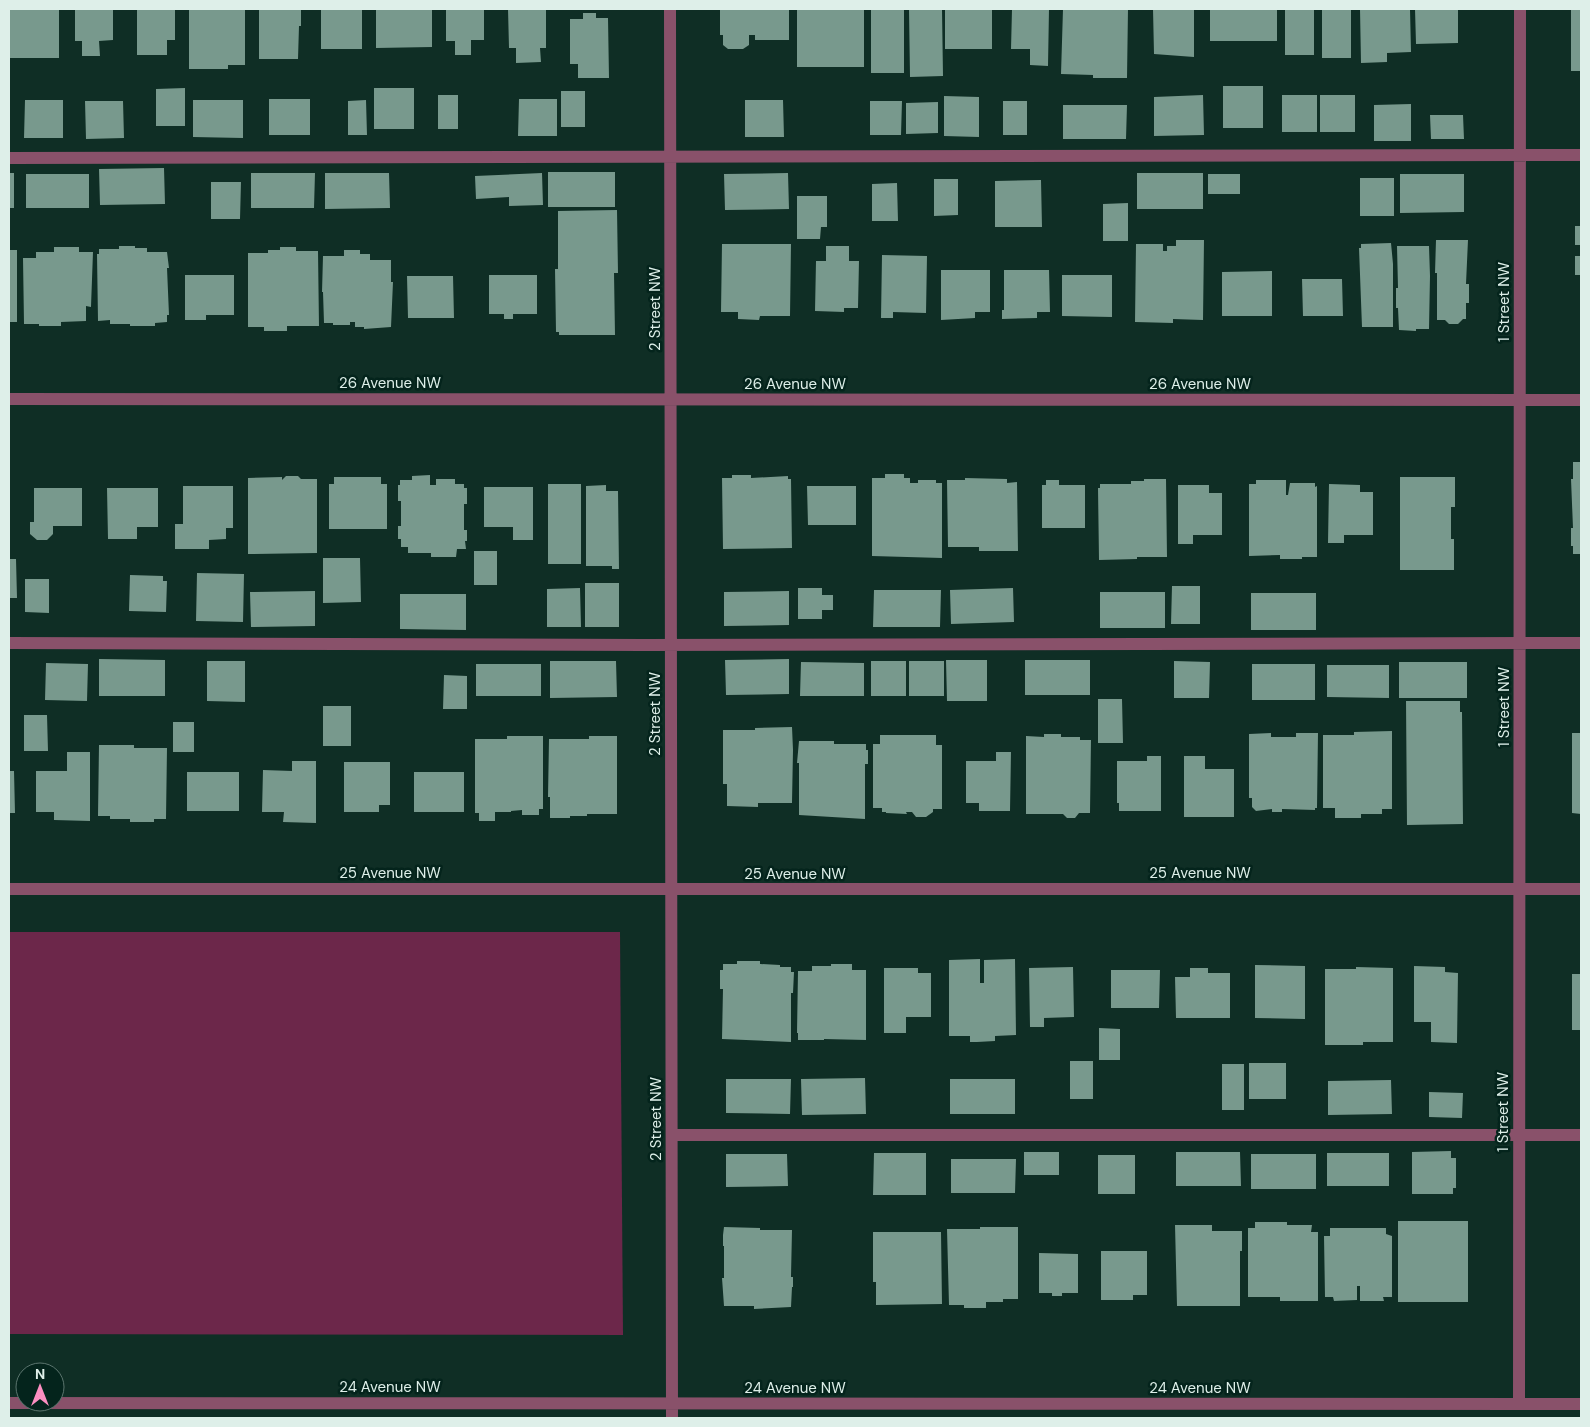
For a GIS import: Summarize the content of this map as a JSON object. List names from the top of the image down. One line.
{"streets":{"street":["1 Street NW","2 Street NW","26 Avenue NW","25 Avenue NW","24 Avenue NW"]},"crossings":[["1 Street NW","26 Avenue NW"],["1 Street NW","25 Avenue NW"],["1 Street NW","24 Avenue NW"],["2 Street NW","26 Avenue NW"],["2 Street NW","25 Avenue NW"],["2 Street NW","24 Avenue NW"]],"north":"top"}
